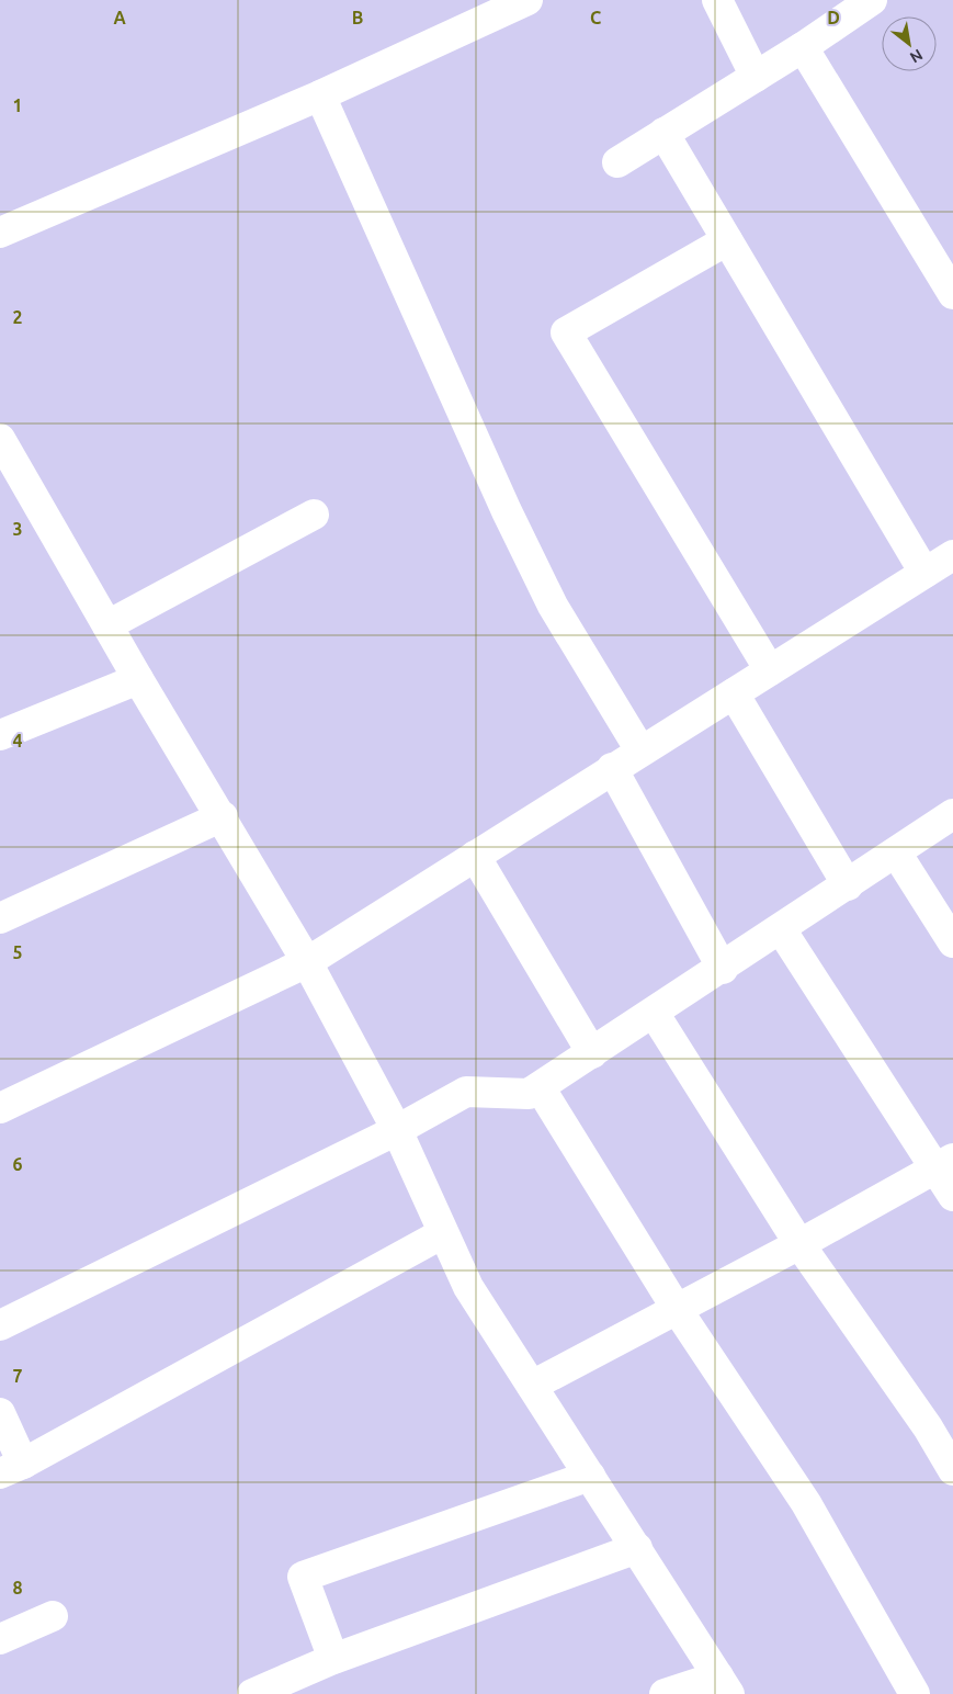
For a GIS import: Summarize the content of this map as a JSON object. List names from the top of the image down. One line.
{"north":"bottom right","grid":{"columns":["A","B","C","D"],"rows":["1","2","3","4","5","6","7","8"]}}
